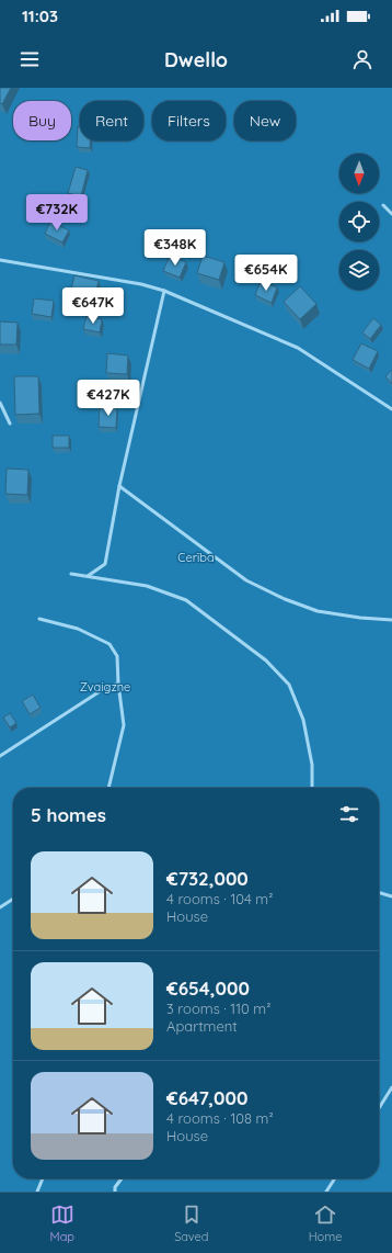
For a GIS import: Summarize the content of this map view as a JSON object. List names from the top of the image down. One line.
{"parks":["Cerība","Zvaigzne"],"north":"bottom","page":{"status":"11:03","header":"Dwello","chip":["Buy","Rent","Filters","New"],"price":["€732K","€348K","€654K","€647K","€427K"],"heading":"5 homes","list":[{"name":"€732,000","note":"4 rooms · 104 m² · House"},{"name":"€654,000","note":"3 rooms · 110 m² · Apartment"},{"name":"€647,000","note":"4 rooms · 108 m² · House"}],"tabs":["Map","Saved","Home"]}}
